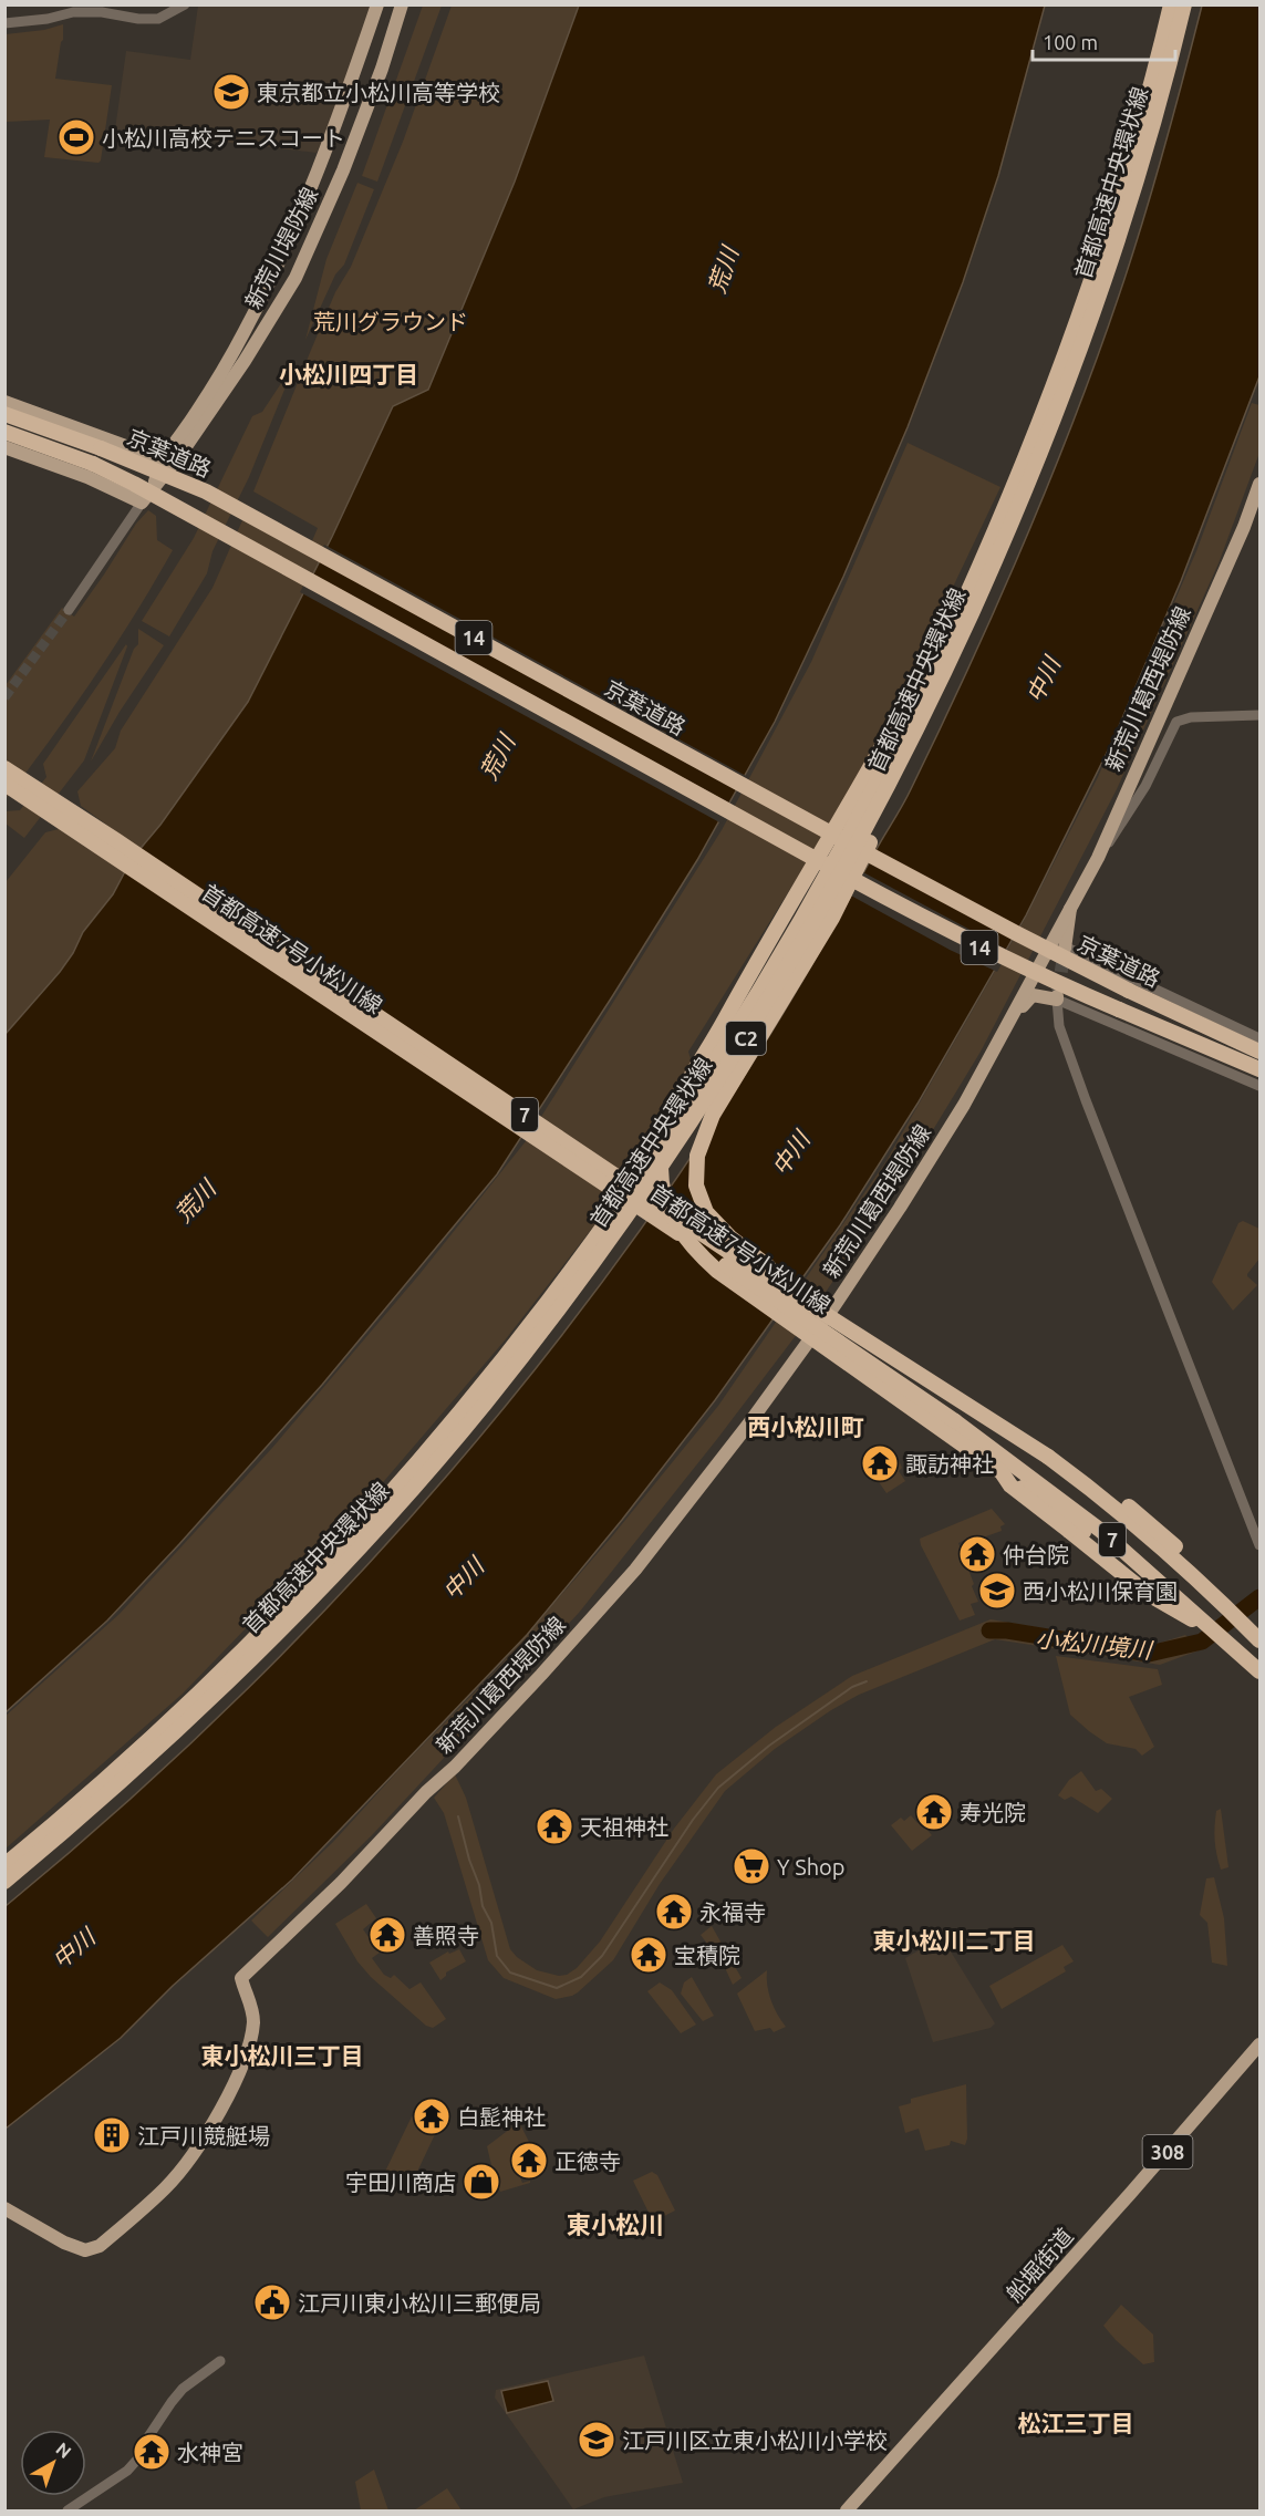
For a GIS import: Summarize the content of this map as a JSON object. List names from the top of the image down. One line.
{"streets":{"highway":["首都高速中央環状線","京葉道路","14","首都高速7号小松川線","C2","7"],"main road":["新荒川堤防線","新荒川葛西堤防線","308","船堀街道"]},"districts":["小松川四丁目","西小松川町","東小松川二丁目","東小松川三丁目","東小松川","松江三丁目"],"water":["荒川","中川","小松川境川"],"parks":["荒川グラウンド"],"places":{"school or university":["東京都立小松川高等学校","西小松川保育園","江戸川区立東小松川小学校"],"sports":["小松川高校テニスコート"],"temple":["諏訪神社","仲台院","寿光院","天祖神社","永福寺","善照寺","宝積院","白髭神社","正徳寺","水神宮"],"supermarket":["Y Shop"],"building":["江戸川競艇場"],"shop":["宇田川商店"],"public building":["江戸川東小松川三郵便局"]},"scale_bar":"100 m","north":"top right"}
